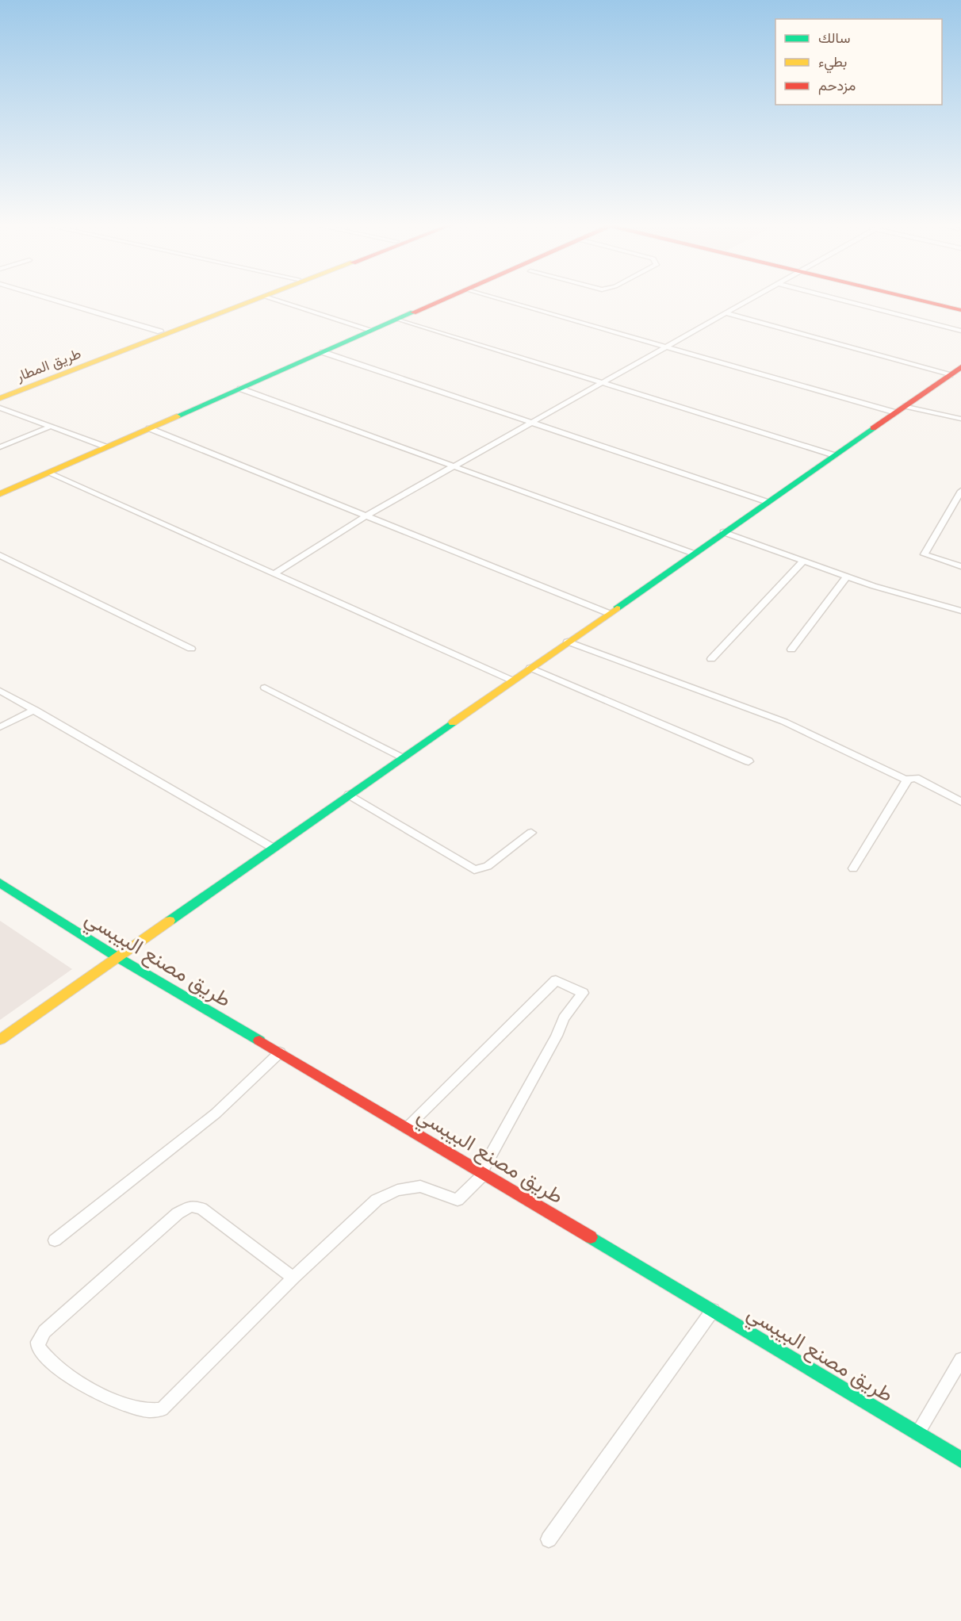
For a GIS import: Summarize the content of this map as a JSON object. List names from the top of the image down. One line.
{"streets":{"main road":["طريق المطار","طريق مصنع البيبسي"]},"legend":["سالك","بطيء","مزدحم"]}
